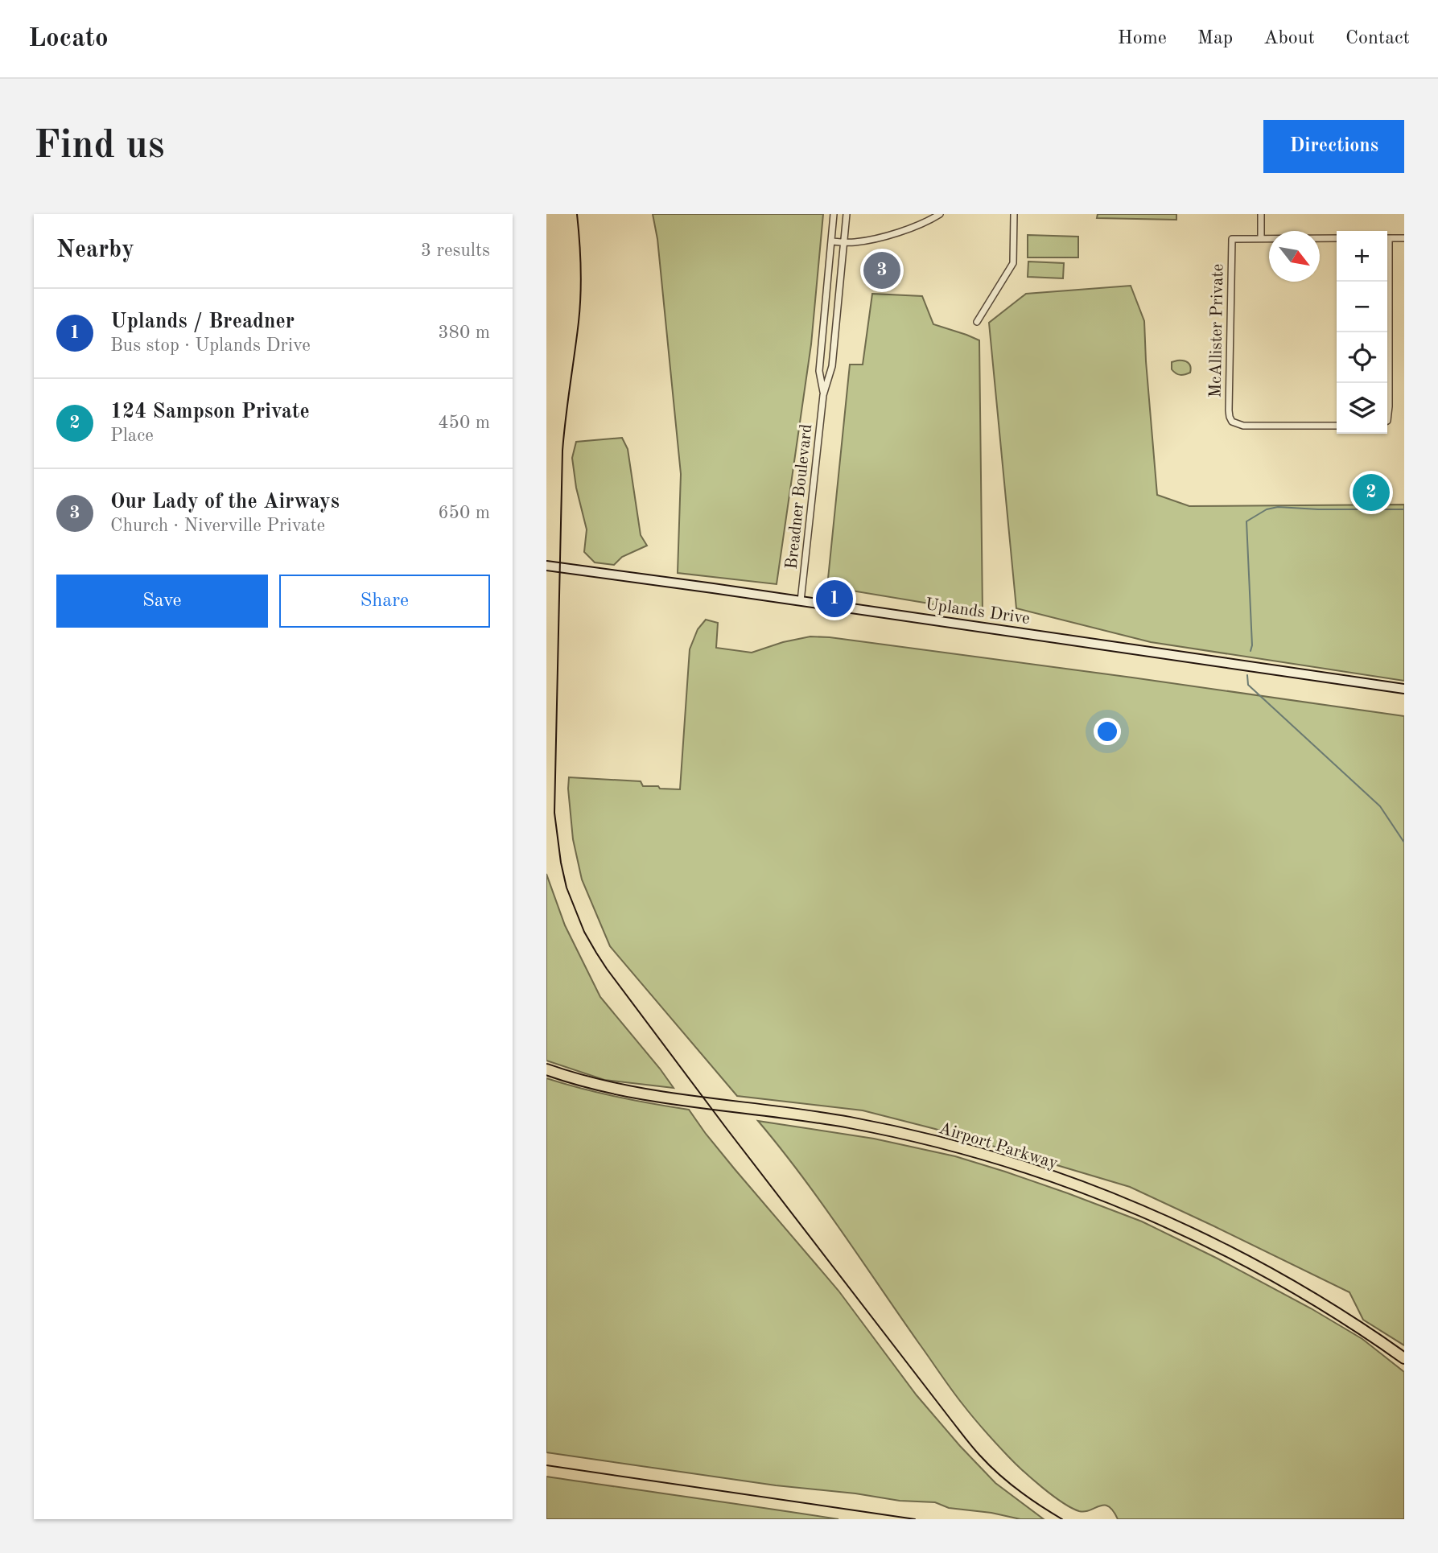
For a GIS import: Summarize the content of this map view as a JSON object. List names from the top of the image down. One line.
{"streets":{"highway":["Airport Parkway"],"main road":["Uplands Drive"],"street":["McAllister Private","Breadner Boulevard"]},"crossings":[["Breadner Boulevard","Uplands Drive"]],"north":"bottom right","page":{"header":"Locato","nav":["Home","Map","About","Contact"],"buttons":["Directions",["Save","Share"]],"title":"Find us","heading":["Nearby","3 results"],"map_buttons":["+","−"],"pins":["3","2","1"],"list":[{"mark":"1","name":"Uplands / Breadner","note":"Bus stop · Uplands Drive","value":"380 m"},{"mark":"2","name":"124 Sampson Private","note":"Place","value":"450 m"},{"mark":"3","name":"Our Lady of the Airways","note":"Church · Niverville Private","value":"650 m"}]}}
